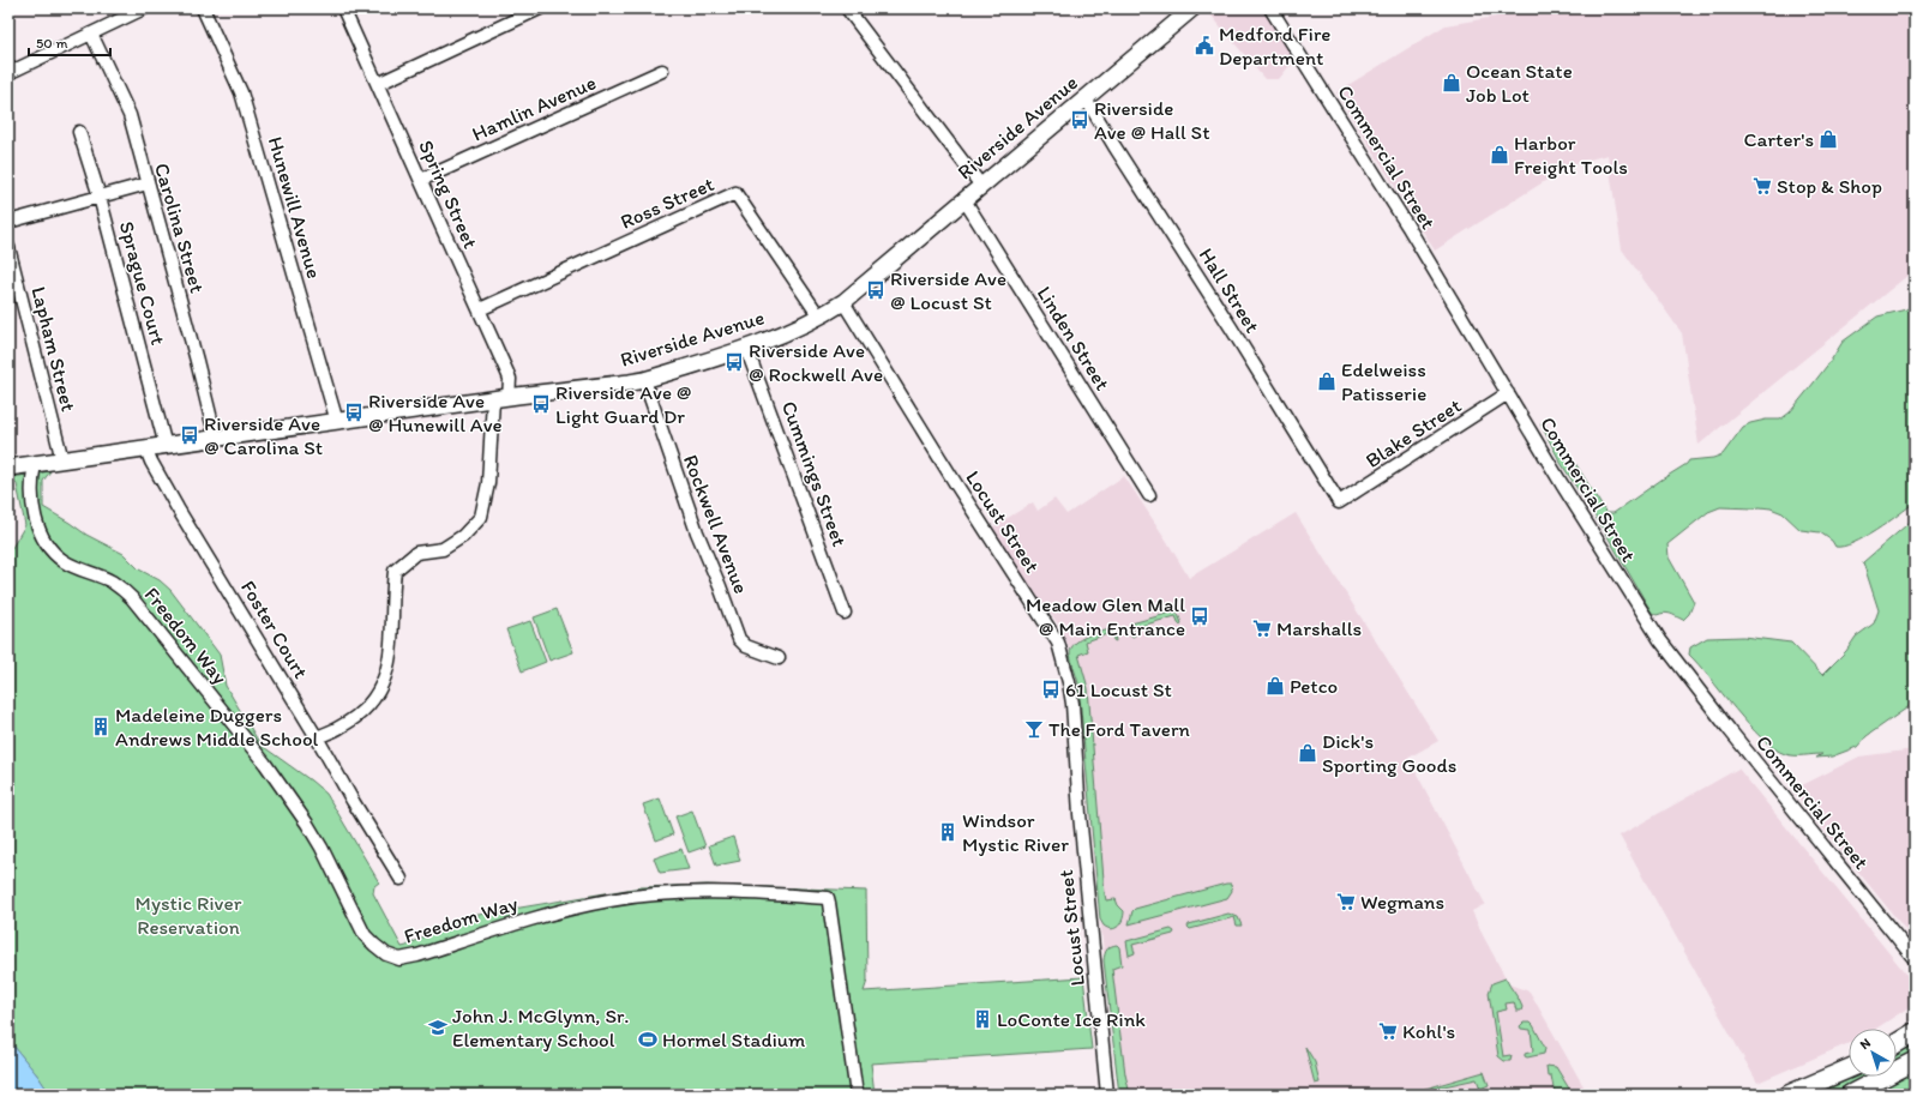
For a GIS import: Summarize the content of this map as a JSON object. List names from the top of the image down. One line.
{"streets":{"main road":["Riverside Avenue"],"street":["Hamlin Avenue","Commercial Street","Spring Street","Ross Street","Hunewill Avenue","Carolina Street","Sprague Court","Hall Street","Linden Street","Lapham Street","Blake Street","Cummings Street","Locust Street","Rockwell Avenue","Foster Court","Freedom Way"]},"crossings":[["Hamlin Avenue","Spring Street"],["Riverside Avenue","Spring Street"],["Riverside Avenue","Ross Street"],["Riverside Avenue","Hunewill Avenue"],["Riverside Avenue","Carolina Street"],["Riverside Avenue","Sprague Court"],["Riverside Avenue","Hall Street"],["Riverside Avenue","Linden Street"],["Riverside Avenue","Lapham Street"],["Riverside Avenue","Cummings Street"],["Riverside Avenue","Locust Street"],["Riverside Avenue","Rockwell Avenue"],["Riverside Avenue","Foster Court"],["Riverside Avenue","Freedom Way"],["Commercial Street","Blake Street"],["Spring Street","Ross Street"],["Spring Street","Foster Court"],["Hall Street","Blake Street"]],"parks":["Mystic River Reservation"],"places":{"public building":["Medford Fire Department"],"shop":["Ocean State Job Lot","Carter's","Harbor Freight Tools","Edelweiss Patisserie","Petco","Dick's Sporting Goods"],"bus stop":["Riverside Ave @ Hall St","Riverside Ave @ Locust St","Riverside Ave @ Rockwell Ave","Riverside Ave @ Light Guard Dr","Riverside Ave @ Hunewill Ave","Riverside Ave @ Carolina St","Meadow Glen Mall @ Main Entrance","61 Locust St"],"supermarket":["Stop & Shop","Marshalls","Wegmans","Kohl's"],"building":["Madeleine Duggers Andrews Middle School","Windsor Mystic River","LoConte Ice Rink"],"bar":["The Ford Tavern"],"school or university":["John J. McGlynn, Sr. Elementary School"],"sports":["Hormel Stadium"]},"scale_bar":"50 m","north":"top left"}
